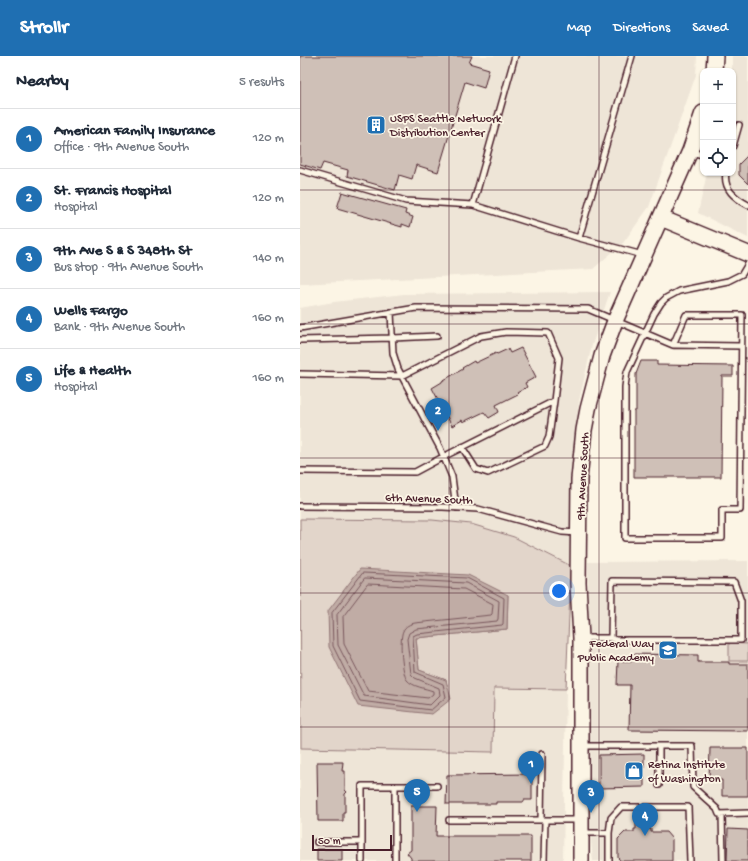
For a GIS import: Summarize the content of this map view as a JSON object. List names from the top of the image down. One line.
{"streets":{"street":["9th Avenue South"],"lane":["6th Avenue South"]},"crossings":[["9th Avenue South","6th Avenue South"]],"places":{"building":["USPS Seattle Network Distribution Center"],"school or university":["Federal Way Public Academy"],"shop":["Retina Institute of Washington"]},"scale_bar":"50 m","page":{"header":"Strollr","nav":["Map","Directions","Saved"],"heading":["Nearby","5 results"],"map_buttons":["+","−"],"list":[{"mark":"1","name":"American Family Insurance","note":"Office · 9th Avenue South","value":"120 m"},{"mark":"2","name":"St. Francis Hospital","note":"Hospital","value":"120 m"},{"mark":"3","name":"9th Ave S & S 348th St","note":"Bus stop · 9th Avenue South","value":"140 m"},{"mark":"4","name":"Wells Fargo","note":"Bank · 9th Avenue South","value":"160 m"},{"mark":"5","name":"Life & Health","note":"Hospital","value":"160 m"}],"pins":["2","1","5","3","4"],"scale":"50 m"}}
